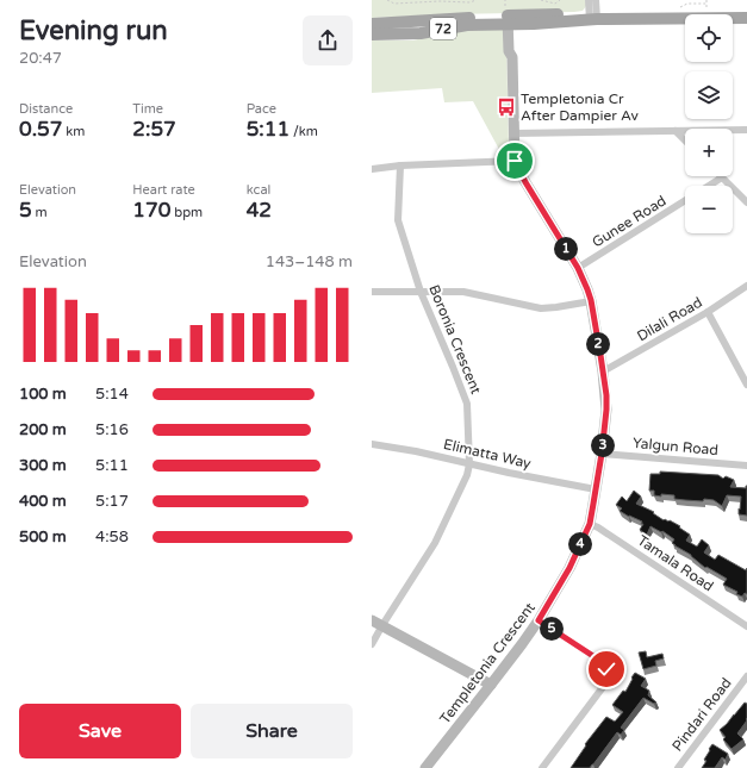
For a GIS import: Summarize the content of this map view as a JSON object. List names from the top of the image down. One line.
{"streets":{"main road":["72"],"street":["Gunee Road","Dilali Road","Boronia Crescent","Yalgun Road","Elimatta Way","Tamala Road","Templetonia Crescent","Pindari Road"]},"crossings":[["72","Templetonia Crescent"],["Gunee Road","Templetonia Crescent"],["Dilali Road","Templetonia Crescent"],["Boronia Crescent","Elimatta Way"],["Yalgun Road","Templetonia Crescent"],["Elimatta Way","Templetonia Crescent"],["Tamala Road","Templetonia Crescent"]],"places":{"bus stop":["Templetonia Cr After Dampier Av"]},"page":{"heading":["Evening run","20:47"],"map_buttons":["+","−"],"stats":[["Distance","0.57 km"],["Time","2:57"],["Pace","5:11 /km"],["Elevation","5 m"],["Heart rate","170 bpm"],["kcal","42"]],"pins":["1","2","3","4","5"],"chart":["Elevation","143–148 m"],"list":[{"name":"100 m","note":"5:14"},{"name":"200 m","note":"5:16"},{"name":"300 m","note":"5:11"},{"name":"400 m","note":"5:17"},{"name":"500 m","note":"4:58"}],"buttons":["Save","Share"]}}
